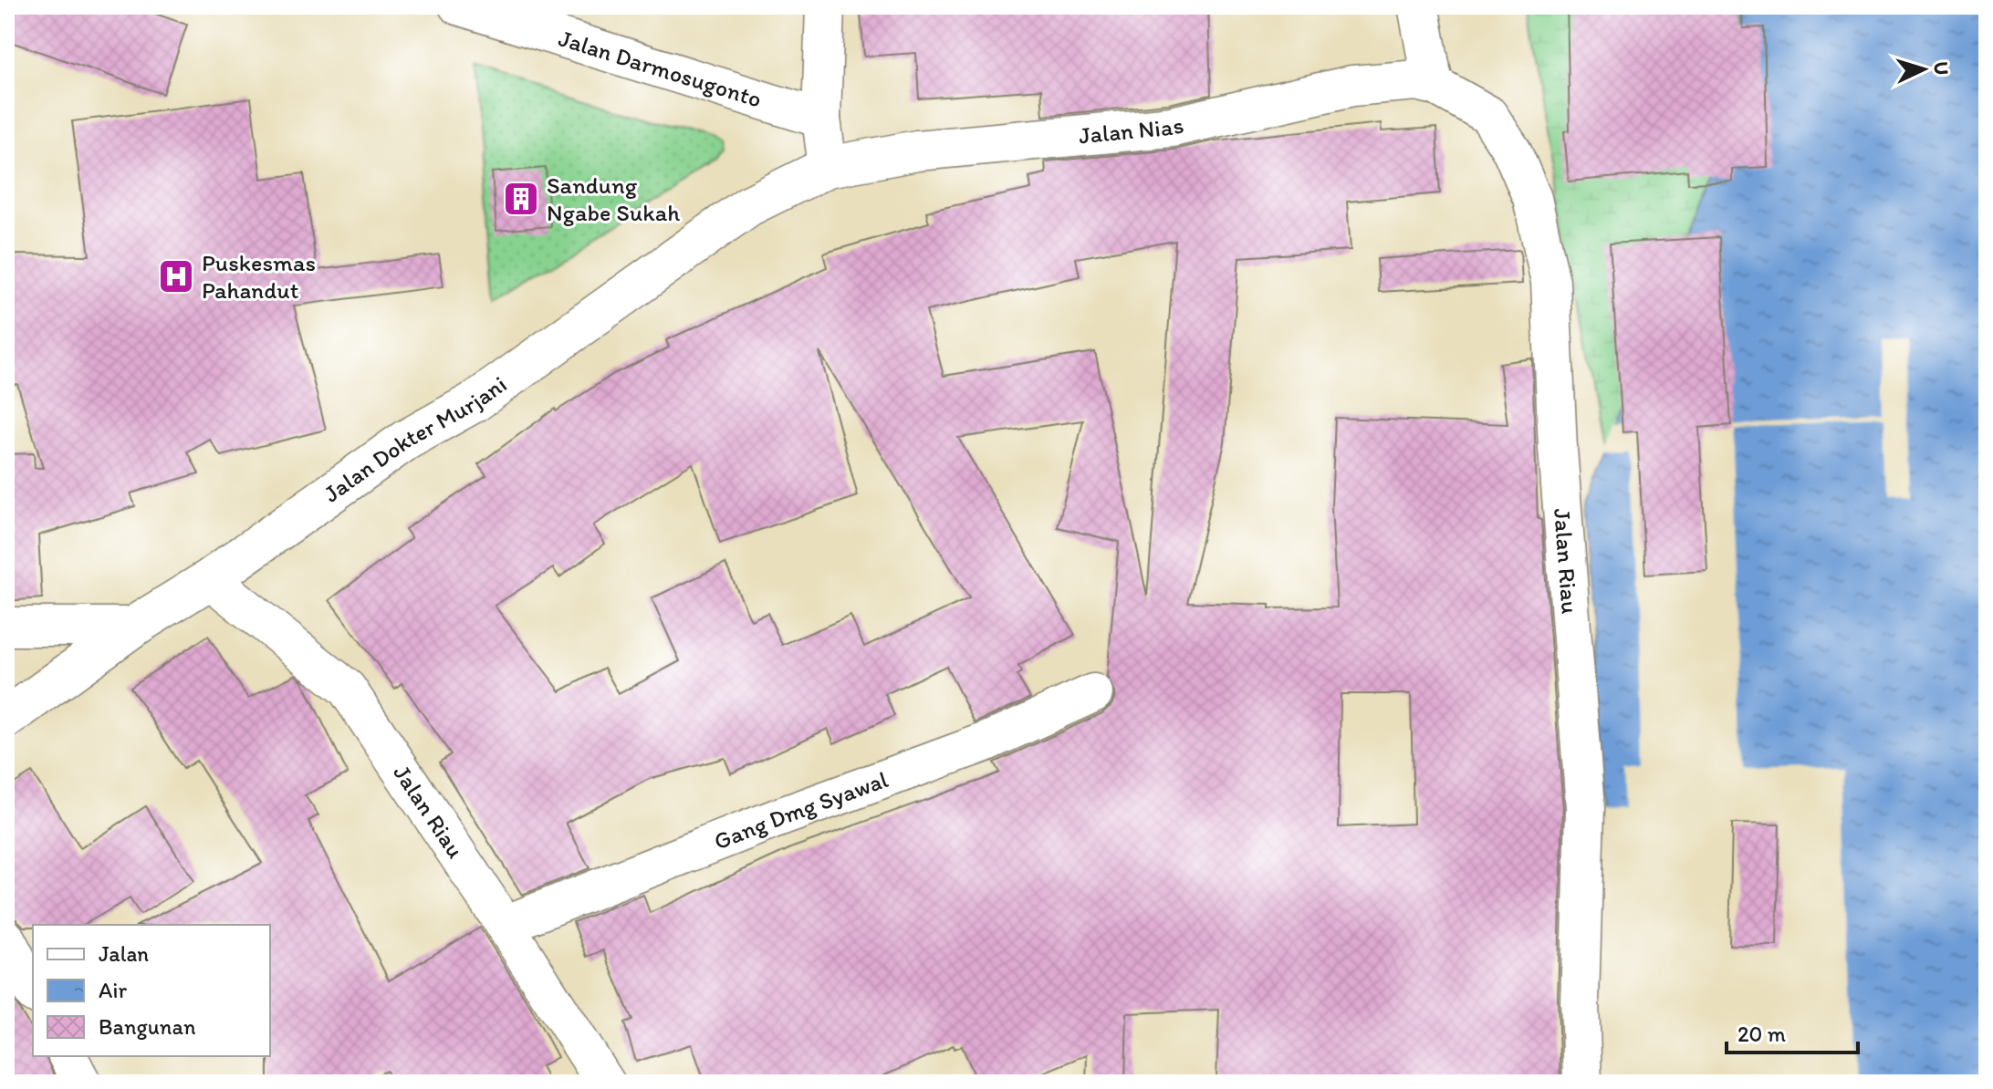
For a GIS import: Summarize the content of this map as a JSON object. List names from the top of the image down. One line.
{"streets":{"street":["Jalan Darmosugonto","Jalan Nias","Jalan Dokter Murjani","Jalan Riau","Gang Dmg Syawal"]},"crossings":[["Jalan Nias","Jalan Dokter Murjani"],["Jalan Nias","Jalan Riau"],["Jalan Dokter Murjani","Jalan Riau"],["Jalan Riau","Gang Dmg Syawal"]],"places":{"building":["Sandung Ngabe Sukah"],"hospital":["Puskesmas Pahandut"]},"legend":["Jalan","Air","Bangunan"],"scale_bar":"20 m","north":"right"}
